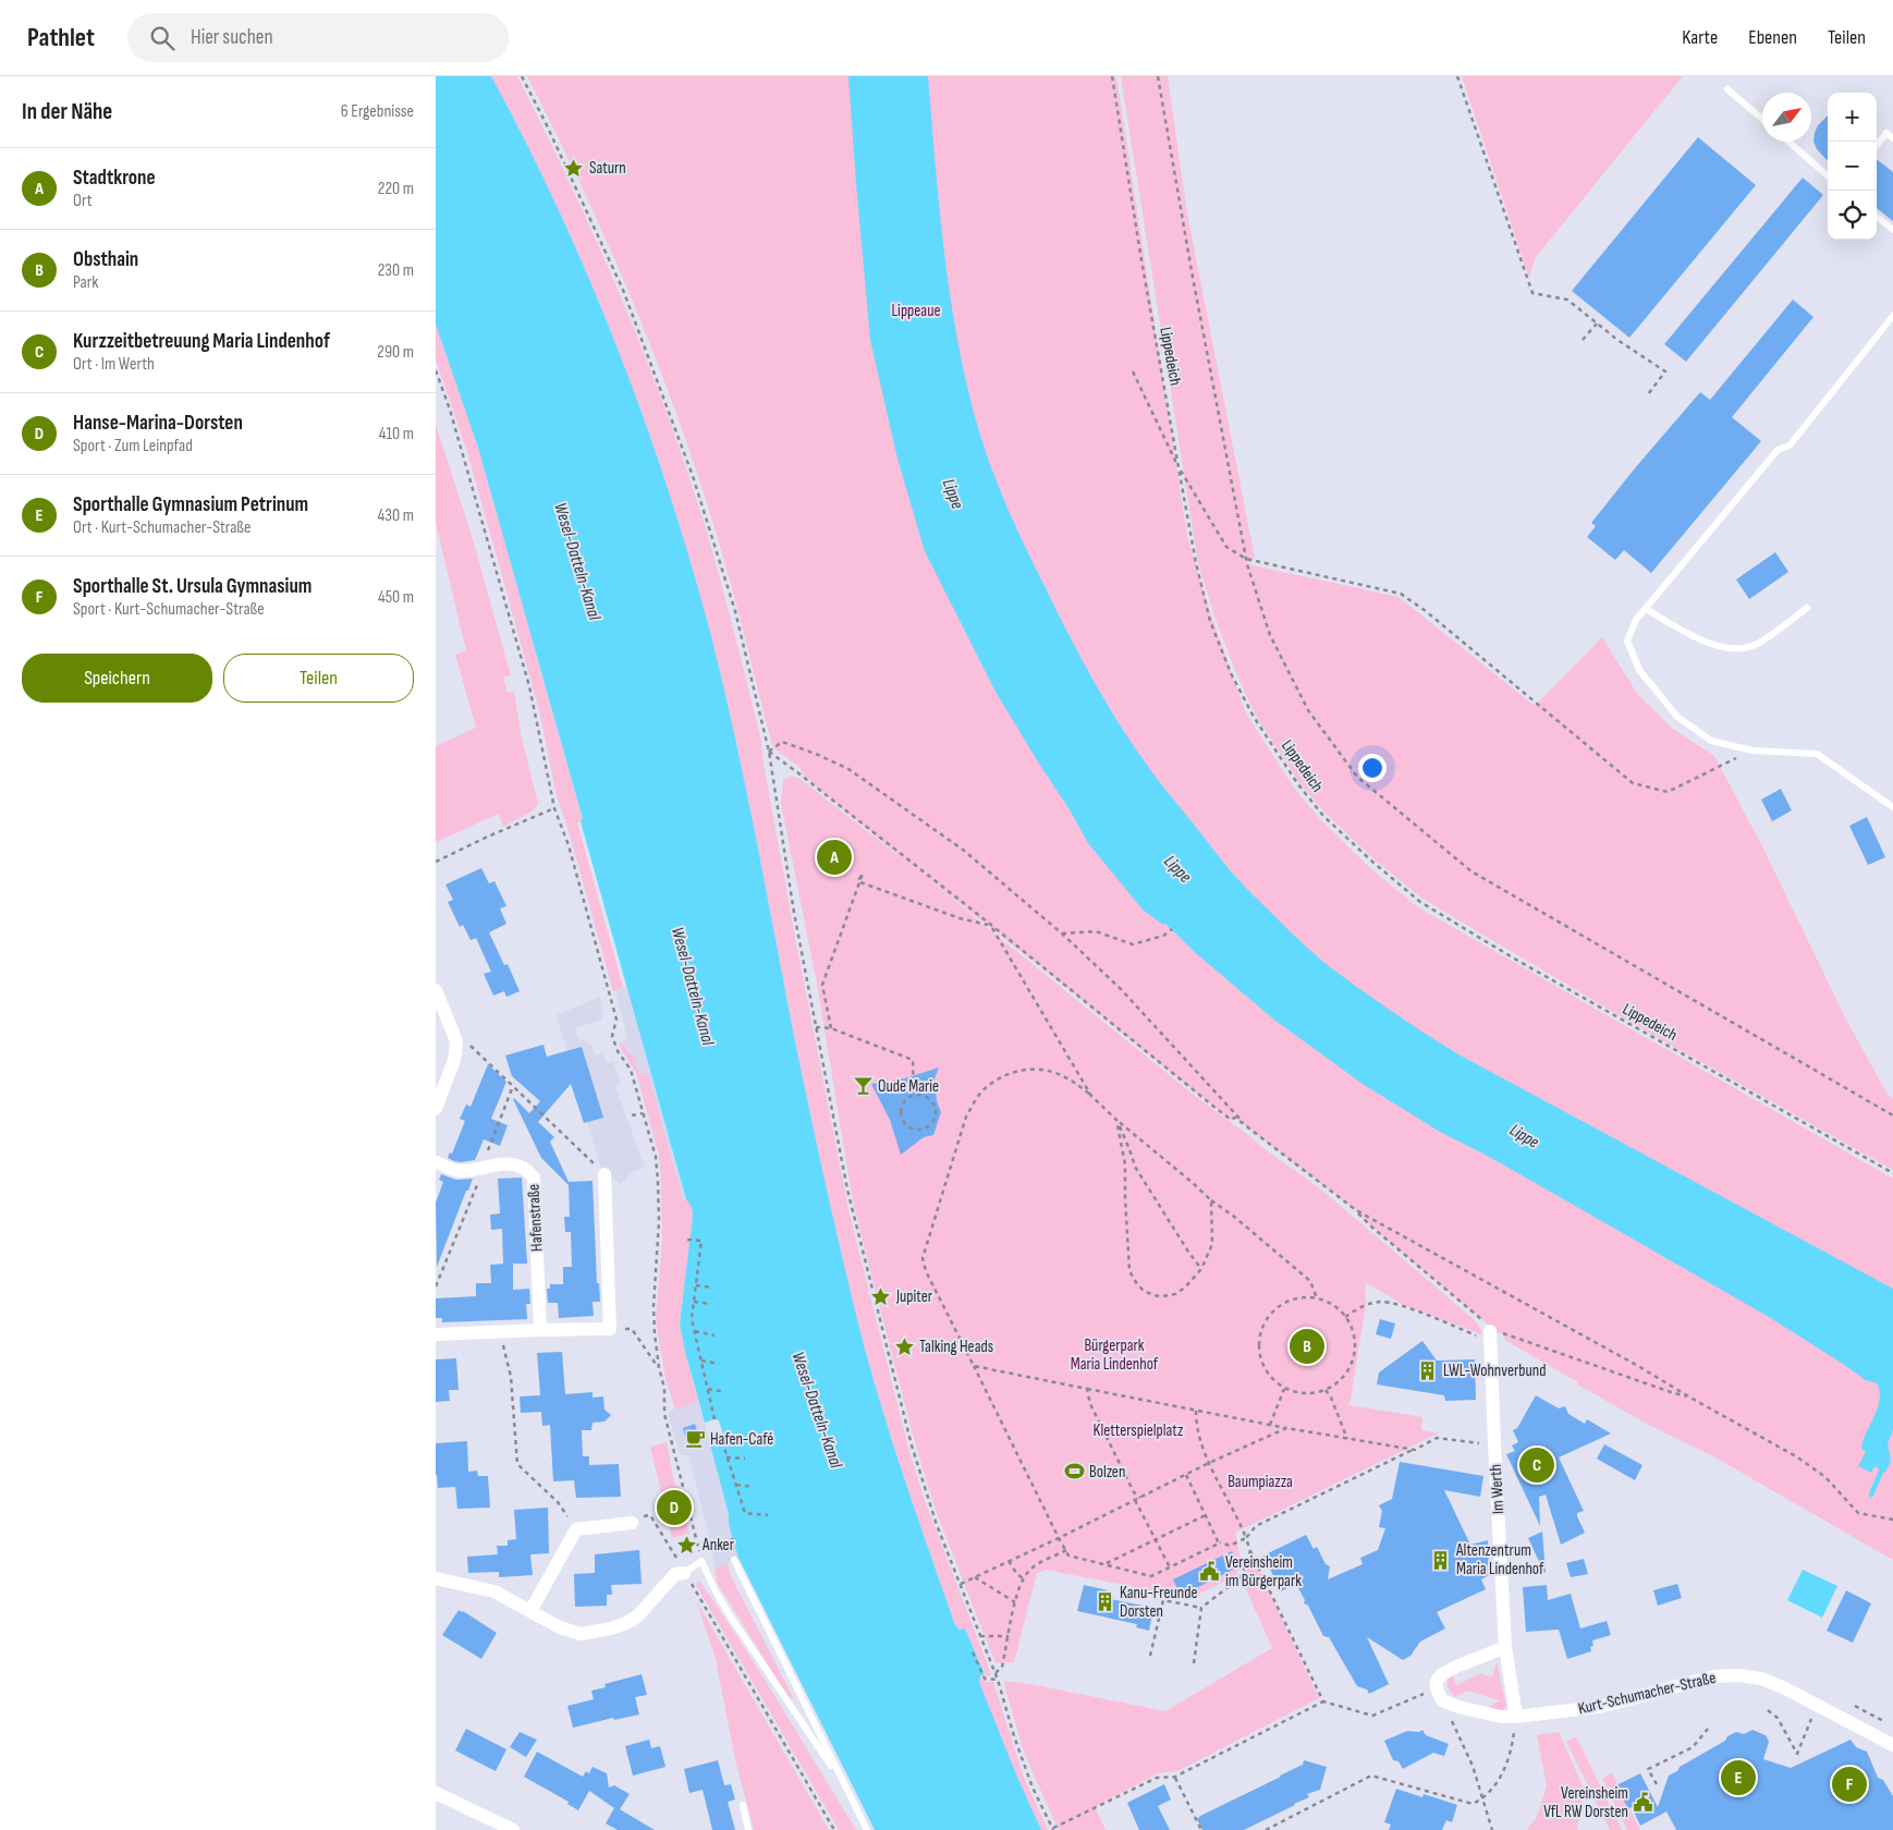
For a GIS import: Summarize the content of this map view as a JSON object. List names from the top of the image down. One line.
{"streets":{"street":["Hafenstraße","Im Werth","Kurt-Schumacher-Straße"],"path":["Lippedeich"]},"crossings":[["Im Werth","Kurt-Schumacher-Straße"]],"water":["Lippe","Wesel-Datteln-Kanal"],"parks":["Lippeaue","Bürgerpark Maria Lindenhof","Kletterspielplatz","Baumpiazza"],"places":{"place":["Saturn","Jupiter","Talking Heads","Anker"],"bar":["Oude Marie"],"building":["LWL-Wohnverbund","Altenzentrum Maria Lindenhof","Kanu-Freunde Dorsten"],"cafe":["Hafen-Café"],"sports":["Bolzen"],"public building":["Vereinsheim im Bürgerpark","Vereinsheim VfL RW Dorsten"]},"north":"top right","page":{"header":"Pathlet","search":"Hier suchen","nav":["Karte","Ebenen","Teilen"],"heading":["In der Nähe","6 Ergebnisse"],"map_buttons":["+","−"],"list":[{"mark":"A","name":"Stadtkrone","note":"Ort","value":"220 m"},{"mark":"B","name":"Obsthain","note":"Park","value":"230 m"},{"mark":"C","name":"Kurzzeitbetreuung Maria Lindenhof","note":"Ort · Im Werth","value":"290 m"},{"mark":"D","name":"Hanse-Marina-Dorsten","note":"Sport · Zum Leinpfad","value":"410 m"},{"mark":"E","name":"Sporthalle Gymnasium Petrinum","note":"Ort · Kurt-Schumacher-Straße","value":"430 m"},{"mark":"F","name":"Sporthalle St. Ursula Gymnasium","note":"Sport · Kurt-Schumacher-Straße","value":"450 m"}],"buttons":["Speichern","Teilen"],"pins":["A","B","C","D","E","F"]}}
